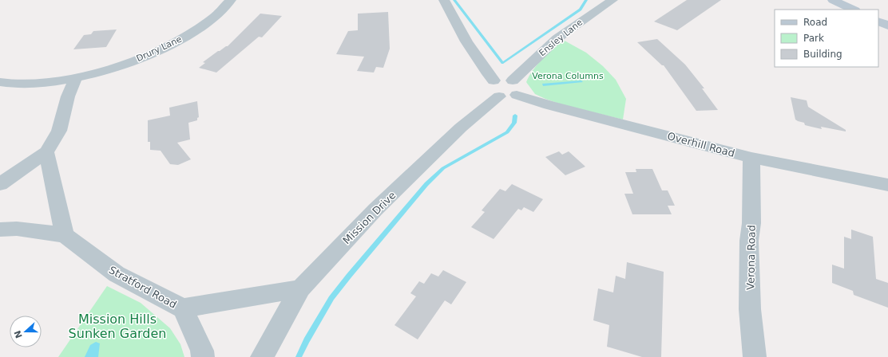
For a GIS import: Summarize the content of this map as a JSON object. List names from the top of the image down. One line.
{"streets":{"street":["Ensley Lane","Drury Lane","Overhill Road","Mission Drive","Verona Road","Stratford Road"]},"crossings":[["Ensley Lane","Overhill Road"],["Ensley Lane","Mission Drive"],["Overhill Road","Mission Drive"],["Overhill Road","Verona Road"],["Mission Drive","Stratford Road"]],"parks":["Verona Columns","Mission Hills Sunken Garden"],"legend":["Road","Park","Building"],"north":"left"}
